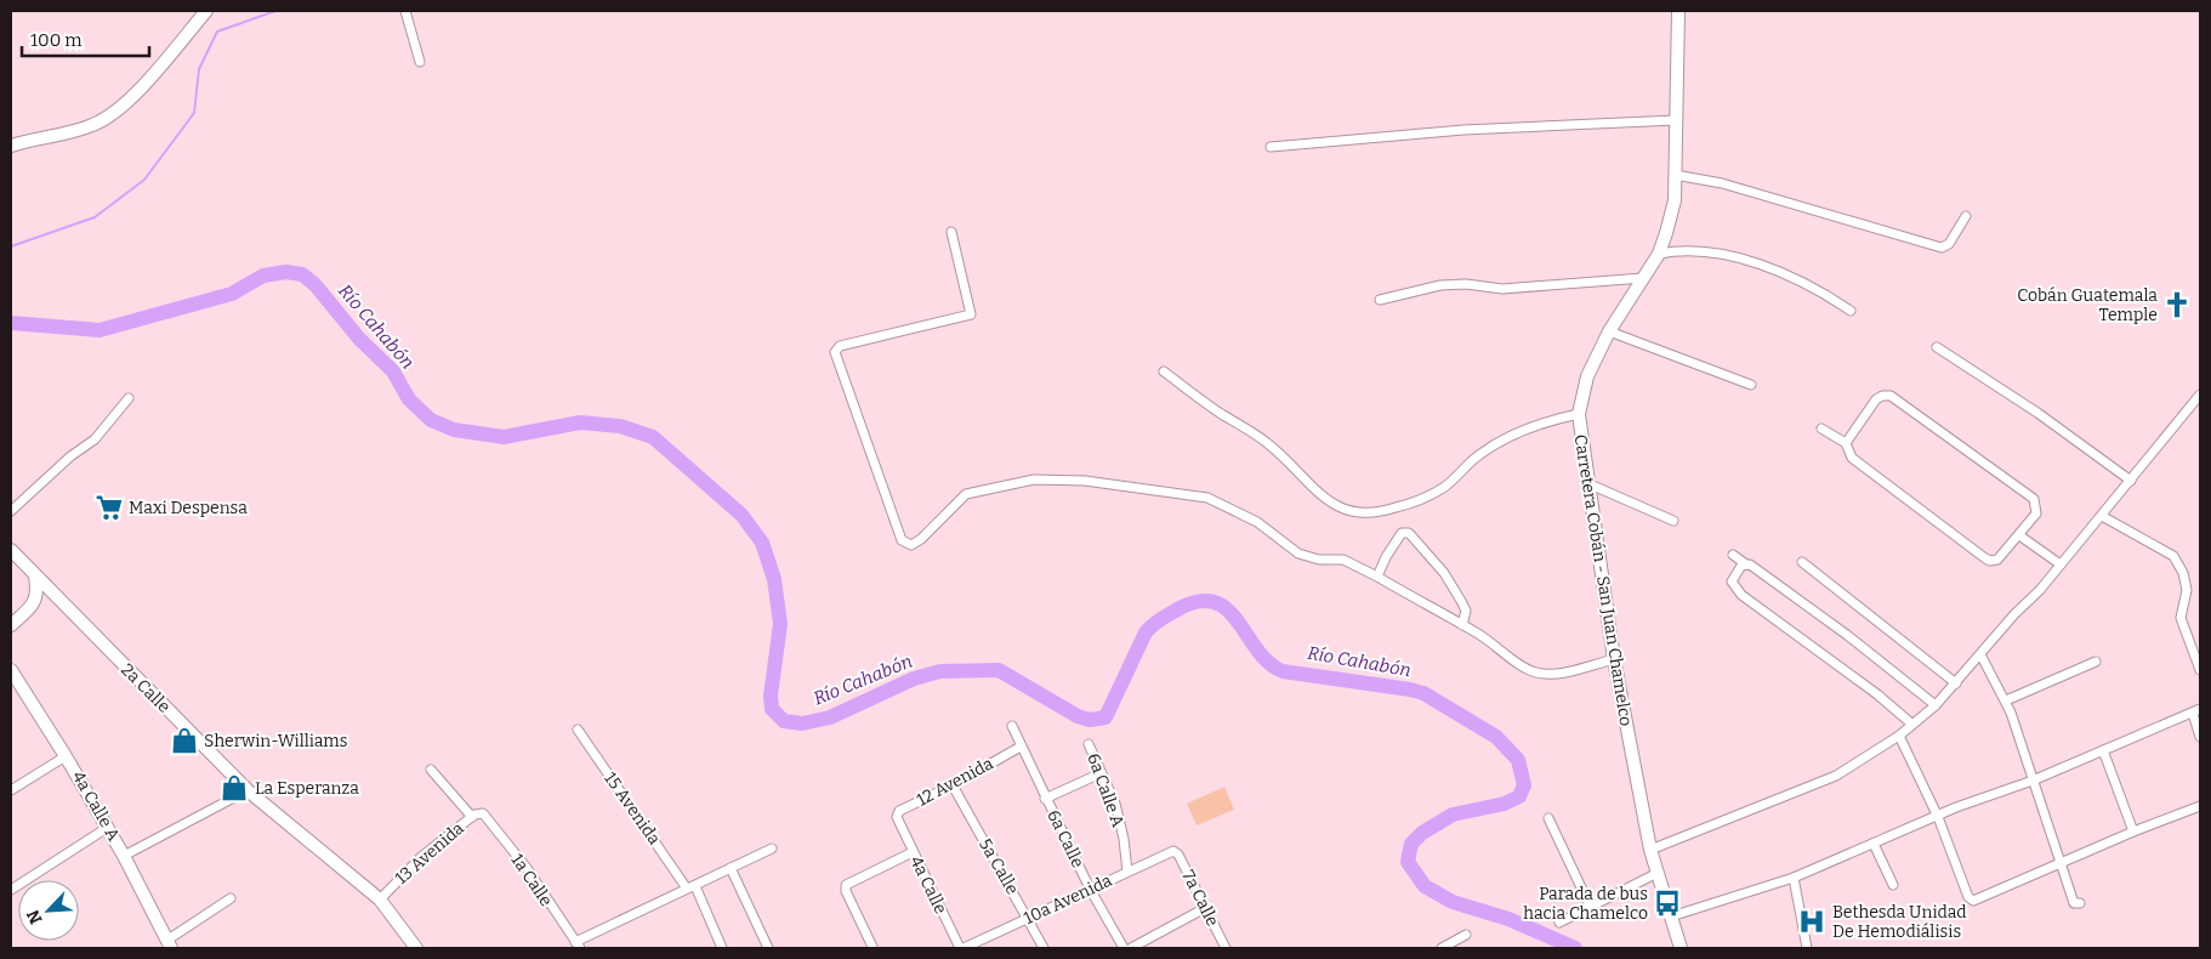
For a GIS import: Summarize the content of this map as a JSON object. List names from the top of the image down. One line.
{"streets":{"main road":["Carretera Cobán - San Juan Chamelco","2a Calle","4a Calle A"],"street":["12 Avenida","6a Calle A","15 Avenida","6a Calle","13 Avenida","5a Calle","1a Calle","4a Calle","7a Calle","10a Avenida"]},"crossings":[["2a Calle","13 Avenida"],["12 Avenida","6a Calle"],["12 Avenida","5a Calle"],["12 Avenida","4a Calle"],["6a Calle A","10a Avenida"],["6a Calle","10a Avenida"],["13 Avenida","1a Calle"],["5a Calle","10a Avenida"],["4a Calle","10a Avenida"],["7a Calle","10a Avenida"]],"water":["Río Cahabón"],"places":{"church":["Cobán Guatemala Temple"],"supermarket":["Maxi Despensa"],"shop":["Sherwin-Williams","La Esperanza"],"bus stop":["Parada de bus hacia Chamelco"],"hospital":["Bethesda Unidad De Hemodiálisis"]},"scale_bar":"100 m","north":"bottom left"}
